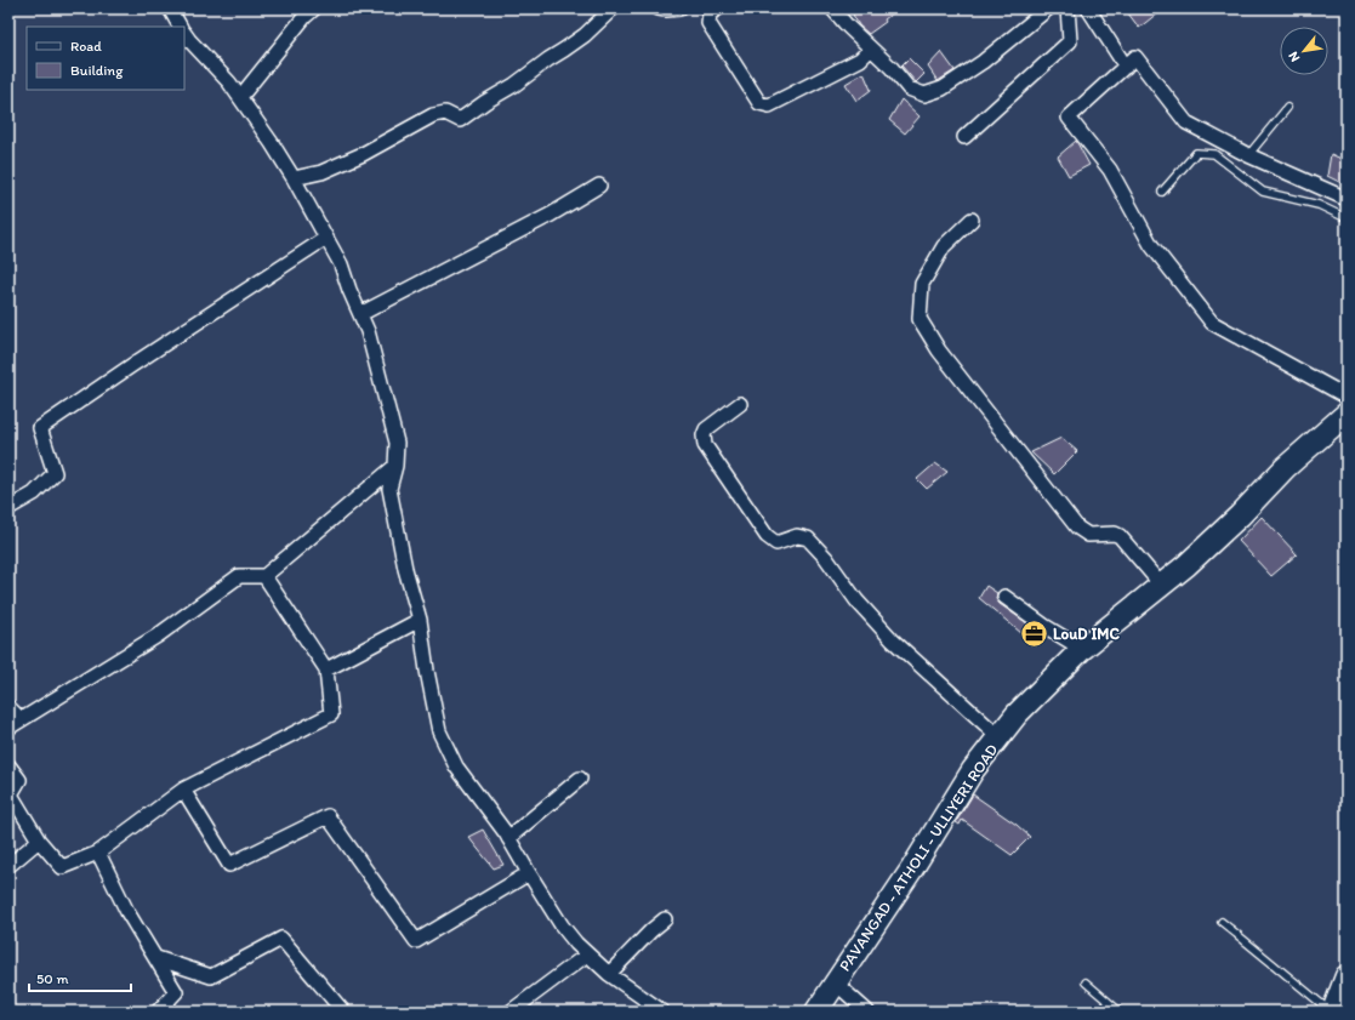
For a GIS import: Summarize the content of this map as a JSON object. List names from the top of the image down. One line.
{"streets":{"main road":["PAVANGAD - ATHOLI - ULLIYERI ROAD"]},"places":{"office":["LouD IMC"]},"legend":["Road","Building"],"scale_bar":"50 m","north":"bottom left"}
